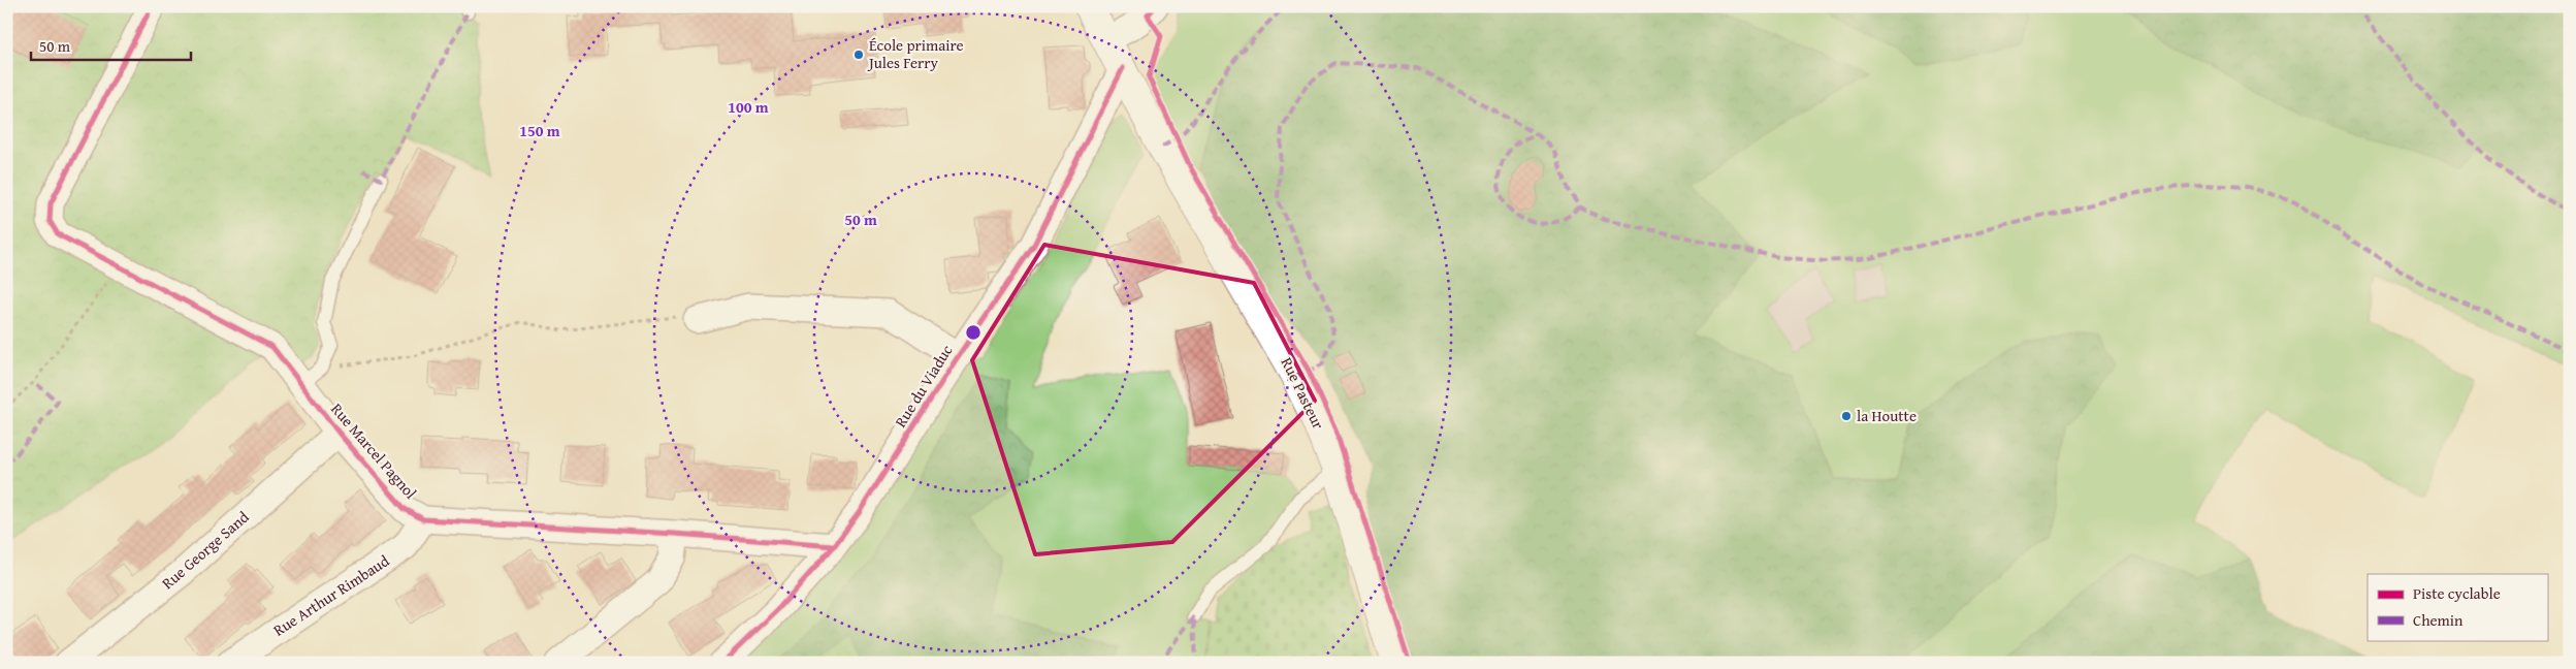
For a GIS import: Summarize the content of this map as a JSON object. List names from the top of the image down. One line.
{"streets":{"main road":["Rue Pasteur"],"street":["Rue du Viaduc","Rue Marcel Pagnol","Rue George Sand","Rue Arthur Rimbaud"]},"crossings":[["Rue du Viaduc","Rue Pasteur"],["Rue du Viaduc","Rue Marcel Pagnol"],["Rue Marcel Pagnol","Rue George Sand"],["Rue Marcel Pagnol","Rue Arthur Rimbaud"]],"places":["École primaire Jules Ferry","la Houtte"],"legend":["Piste cyclable","Chemin"],"scale_bar":"50 m","rings":["100 m","150 m","50 m"]}
